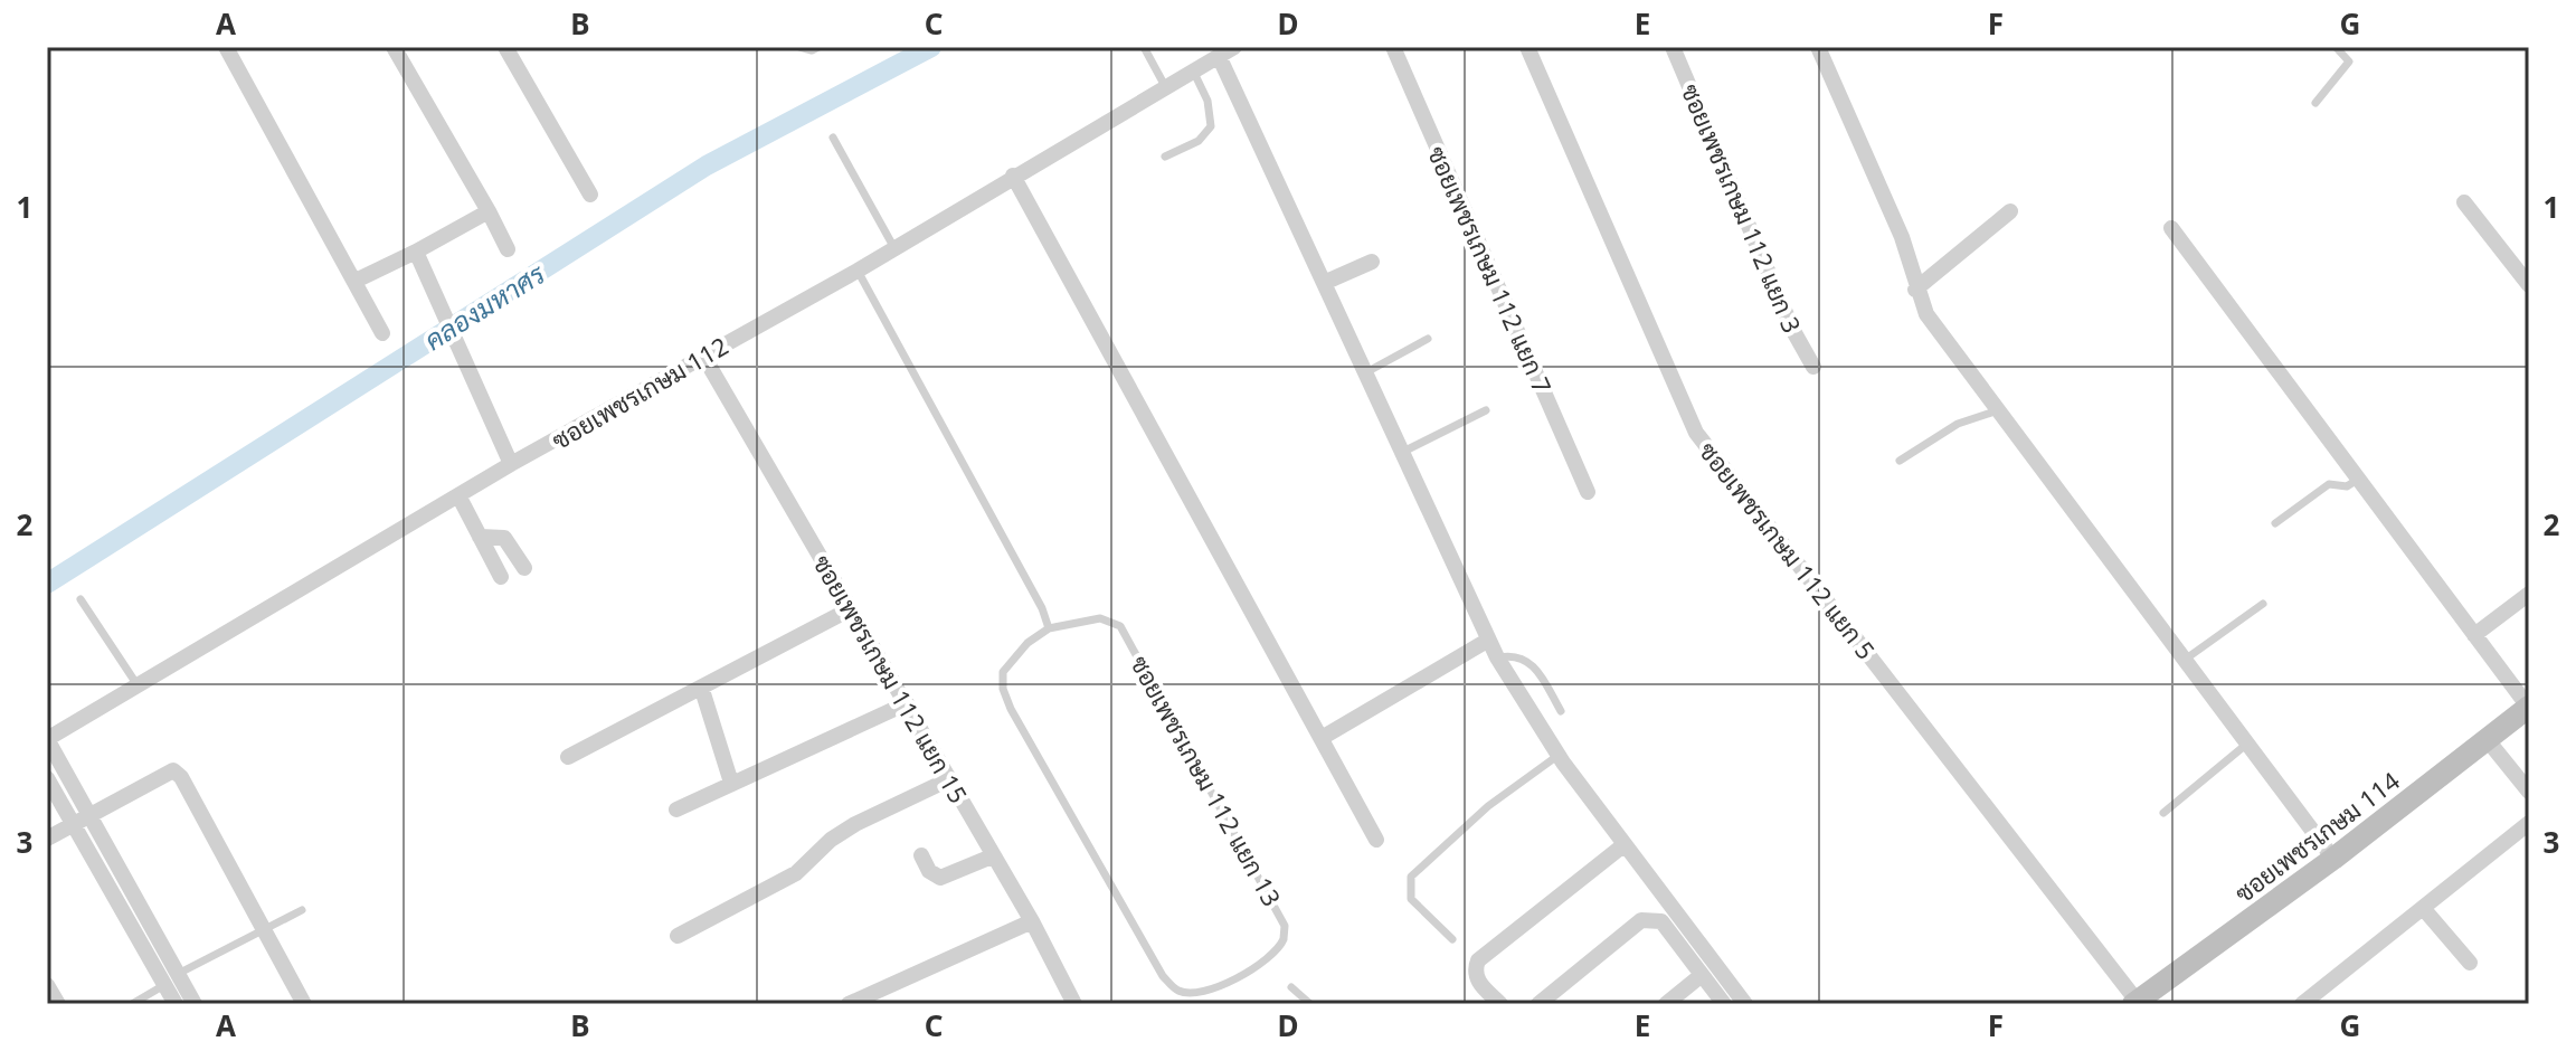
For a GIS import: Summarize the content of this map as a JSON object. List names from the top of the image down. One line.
{"streets":{"street":["ซอยเพชรเกษม 112 แยก 3","ซอยเพชรเกษม 112 แยก 7","ซอยเพชรเกษม 112","ซอยเพชรเกษม 112 แยก 5","ซอยเพชรเกษม 112 แยก 15","ซอยเพชรเกษม 114"],"lane":["ซอยเพชรเกษม 112 แยก 13"]},"crossings":[["ซอยเพชรเกษม 112","ซอยเพชรเกษม 112 แยก 15"],["ซอยเพชรเกษม 112 แยก 5","ซอยเพชรเกษม 114"]],"water":["คลองมหาศร"],"grid":{"columns":["A","B","C","D","E","F","G"],"rows":["1","2","3"]}}
